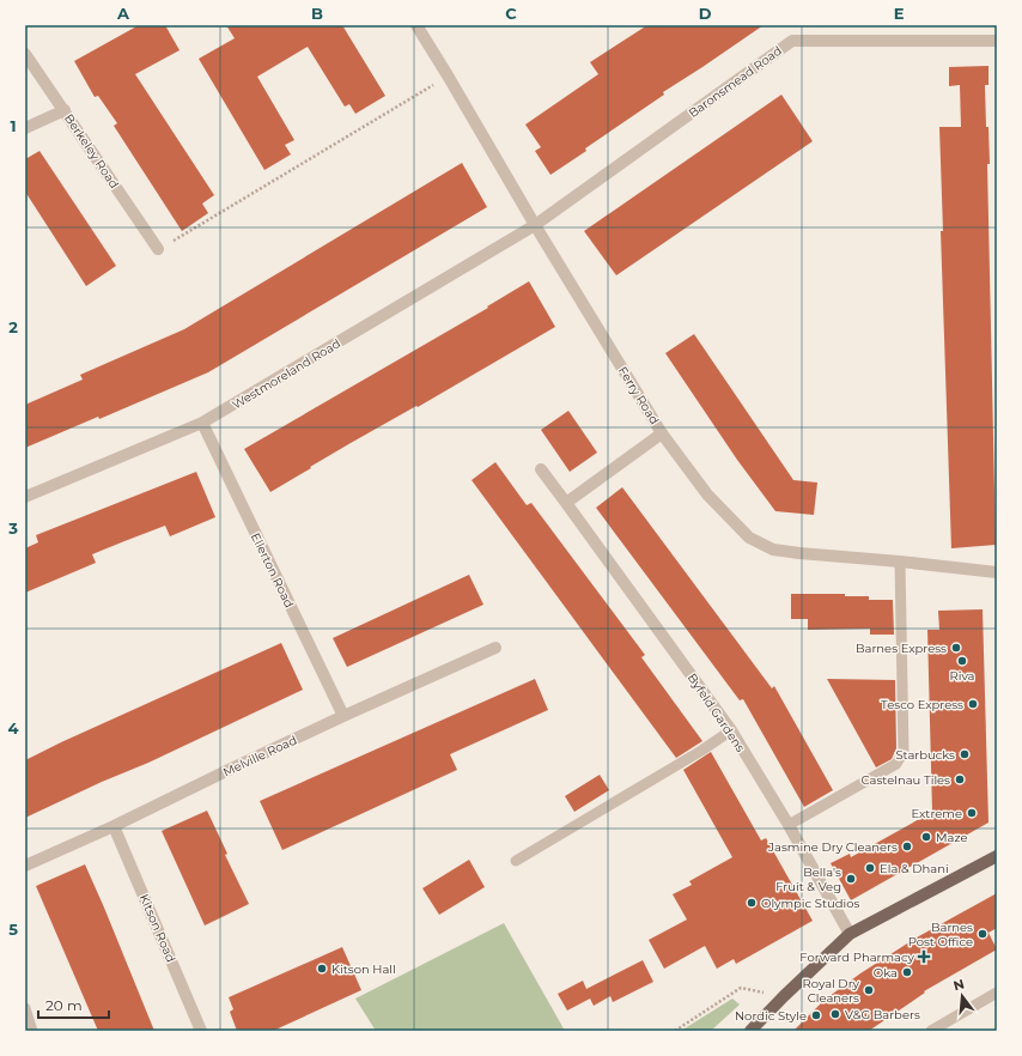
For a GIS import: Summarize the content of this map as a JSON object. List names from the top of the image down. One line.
{"streets":{"street":["Baronsmead Road","Berkeley Road","Westmoreland Road","Ferry Road","Ellerton Road","Byfeld Gardens","Melville Road","Kitson Road"]},"crossings":[["Baronsmead Road","Westmoreland Road"],["Baronsmead Road","Ferry Road"],["Westmoreland Road","Ferry Road"],["Westmoreland Road","Ellerton Road"],["Ellerton Road","Melville Road"],["Melville Road","Kitson Road"]],"places":{"other":["Barnes Express","Riva","Tesco Express","Starbucks","Castelnau Tiles","Extreme","Maze","Jasmine Dry Cleaners","Ela & Dhani","Bella's Fruit & Veg","Olympic Studios","Barnes Post Office","Kitson Hall","Oka","Royal Dry Cleaners","V&G Barbers","Nordic Style"],"health":["Forward Pharmacy"]},"scale_bar":"20 m","north":"top","grid":{"columns":["A","B","C","D","E"],"rows":["1","2","3","4","5"]}}
